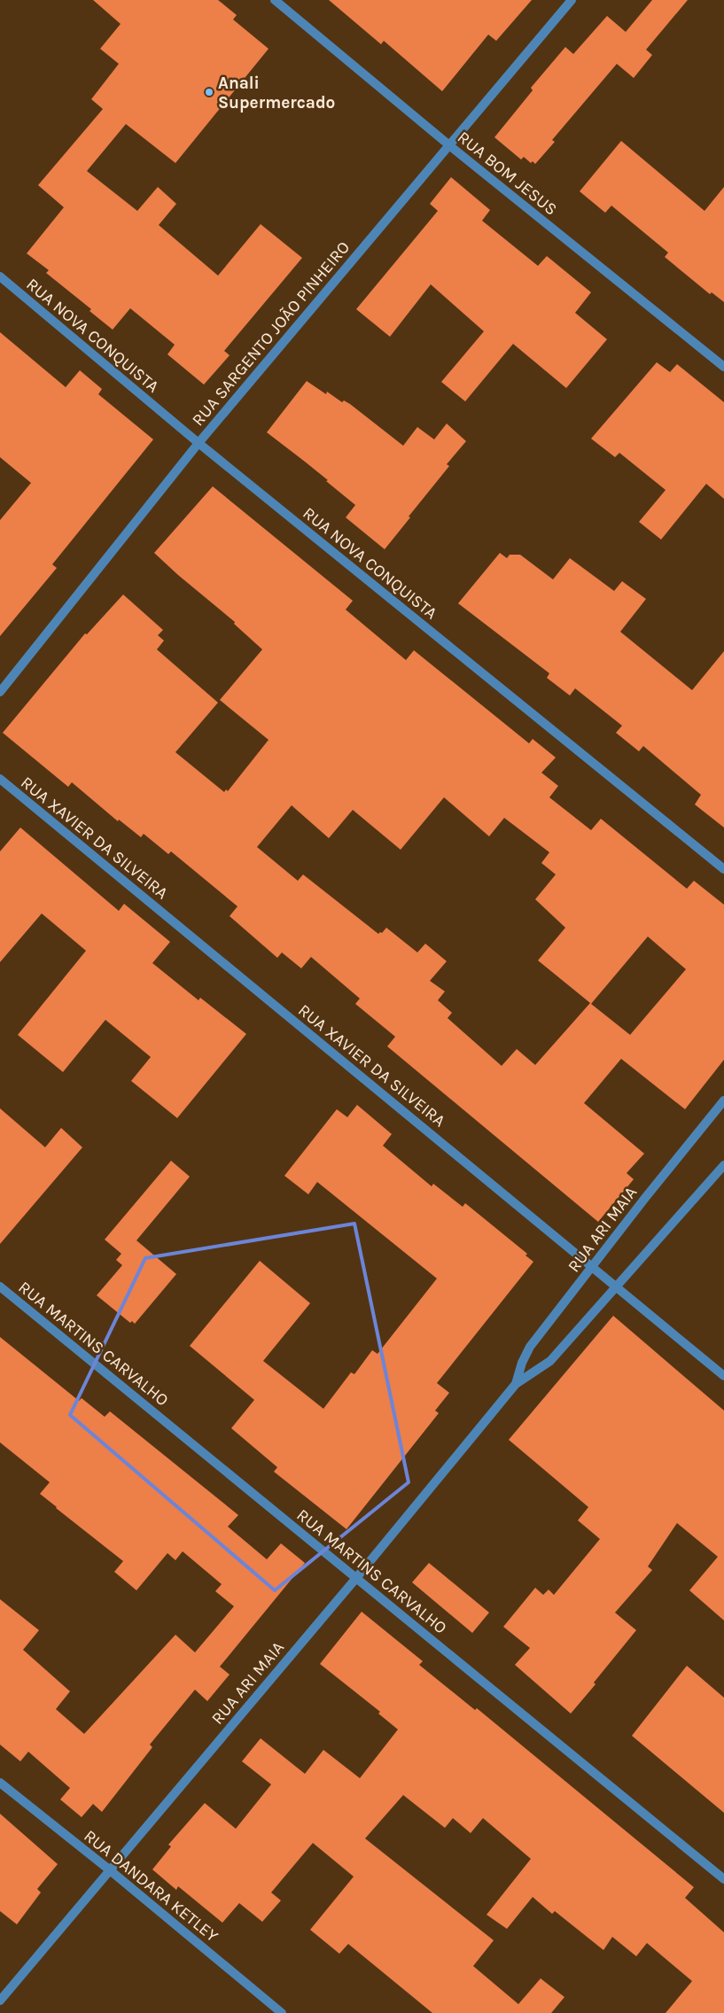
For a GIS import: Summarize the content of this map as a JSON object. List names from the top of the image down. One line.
{"streets":{"street":["RUA BOM JESUS","RUA SARGENTO JOÃO PINHEIRO","RUA NOVA CONQUISTA","RUA XAVIER DA SILVEIRA","RUA ARI MAIA","RUA MARTINS CARVALHO","RUA DANDARA KETLEY"]},"crossings":[["RUA BOM JESUS","RUA SARGENTO JOÃO PINHEIRO"],["RUA SARGENTO JOÃO PINHEIRO","RUA NOVA CONQUISTA"],["RUA XAVIER DA SILVEIRA","RUA ARI MAIA"],["RUA ARI MAIA","RUA MARTINS CARVALHO"],["RUA ARI MAIA","RUA DANDARA KETLEY"]],"places":["Anali Supermercado"]}
